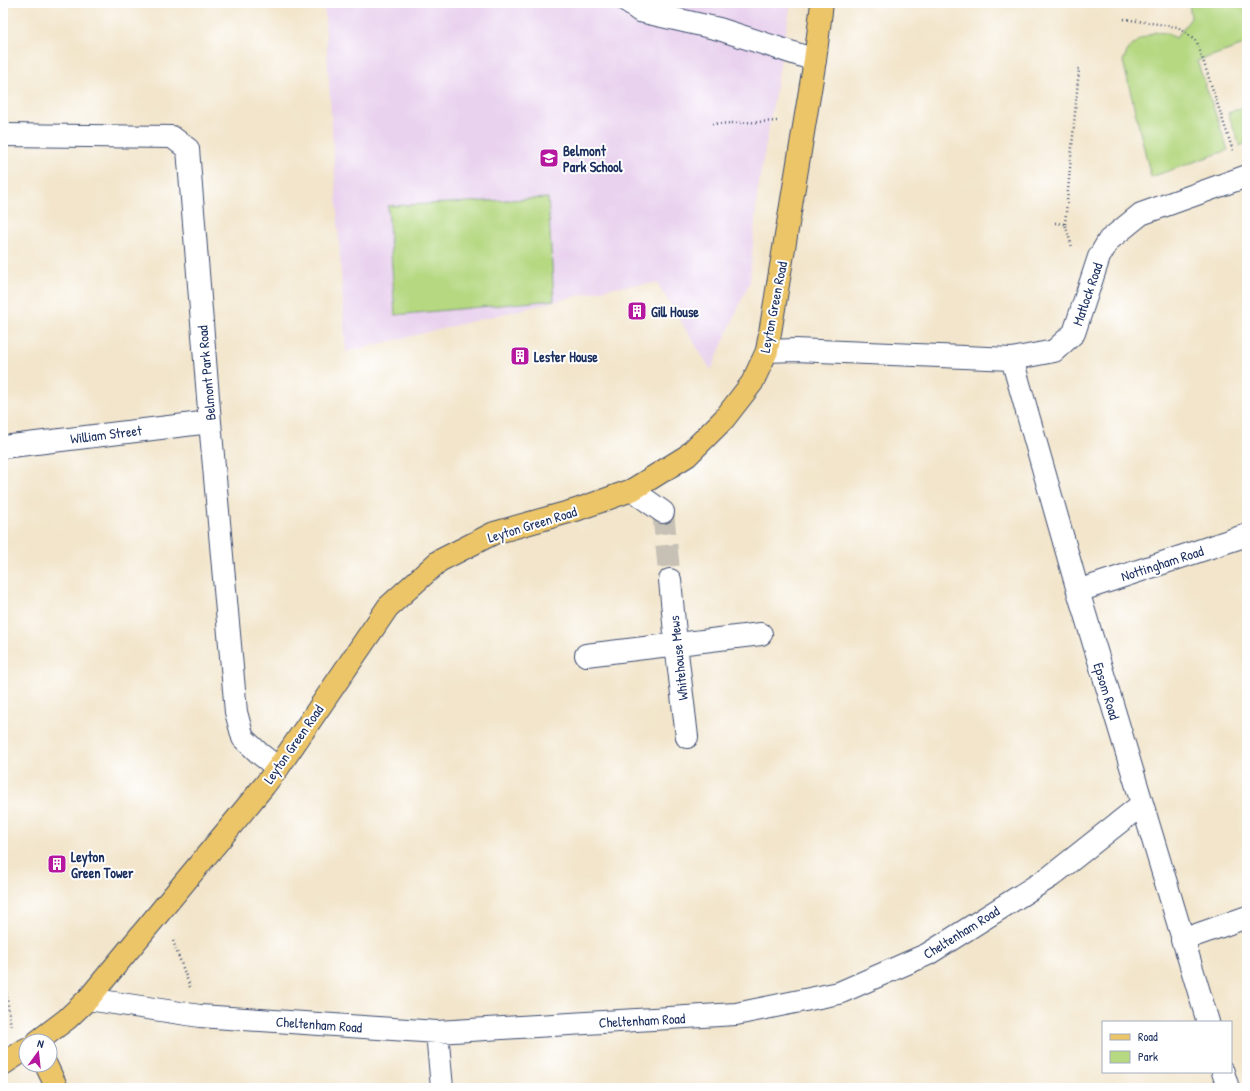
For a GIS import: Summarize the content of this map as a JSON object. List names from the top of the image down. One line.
{"streets":{"main road":["Leyton Green Road"],"street":["Matlock Road","Belmont Park Road","William Street","Nottingham Road","Whitehouse Mews","Epsom Road","Cheltenham Road"]},"crossings":[["Matlock Road","Leyton Green Road"],["Matlock Road","Epsom Road"],["Leyton Green Road","Belmont Park Road"],["Leyton Green Road","Cheltenham Road"],["Belmont Park Road","William Street"],["Nottingham Road","Epsom Road"],["Epsom Road","Cheltenham Road"]],"places":{"school or university":["Belmont Park School"],"building":["Gill House","Lester House","Leyton Green Tower"]},"legend":["Road","Park"],"north":"top"}
